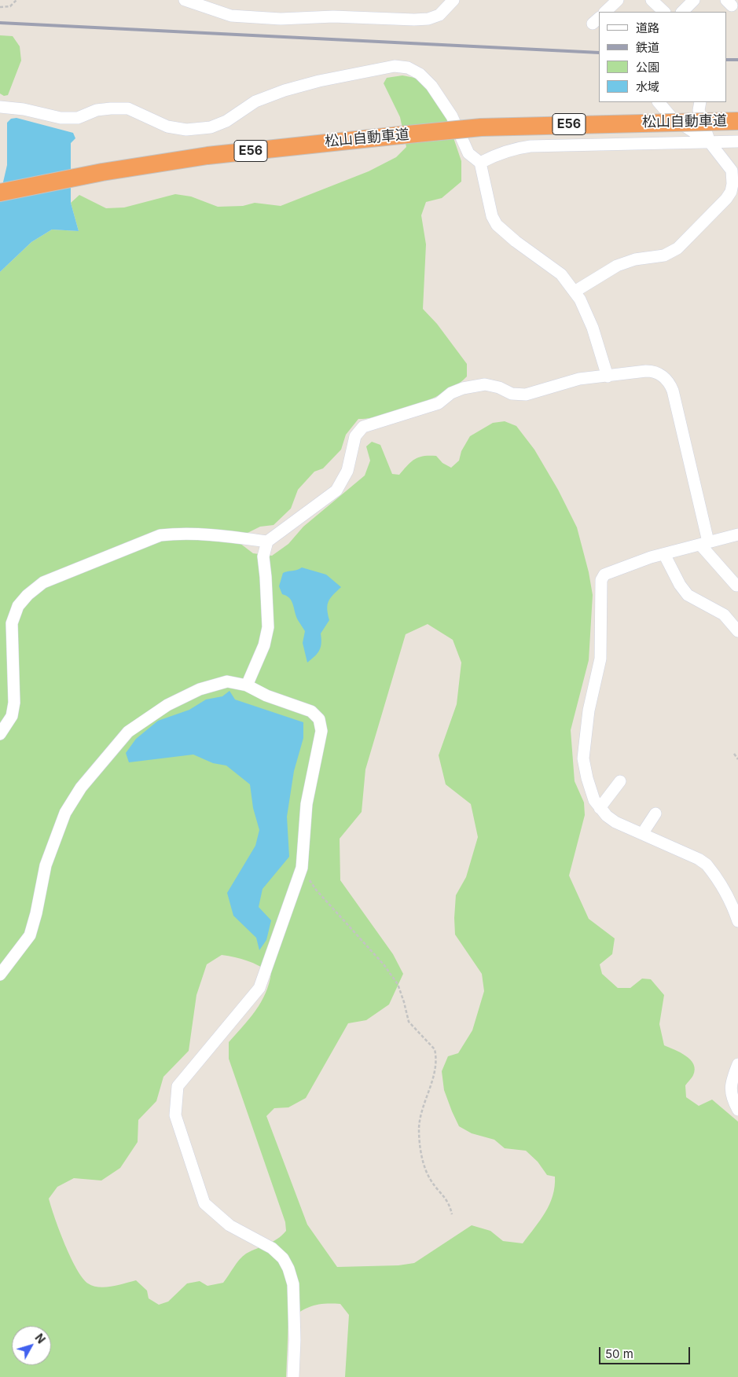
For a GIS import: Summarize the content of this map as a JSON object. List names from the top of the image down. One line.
{"streets":{"highway":["松山自動車道","E56"]},"legend":["道路","鉄道","公園","水域"],"scale_bar":"50 m","north":"top right"}
